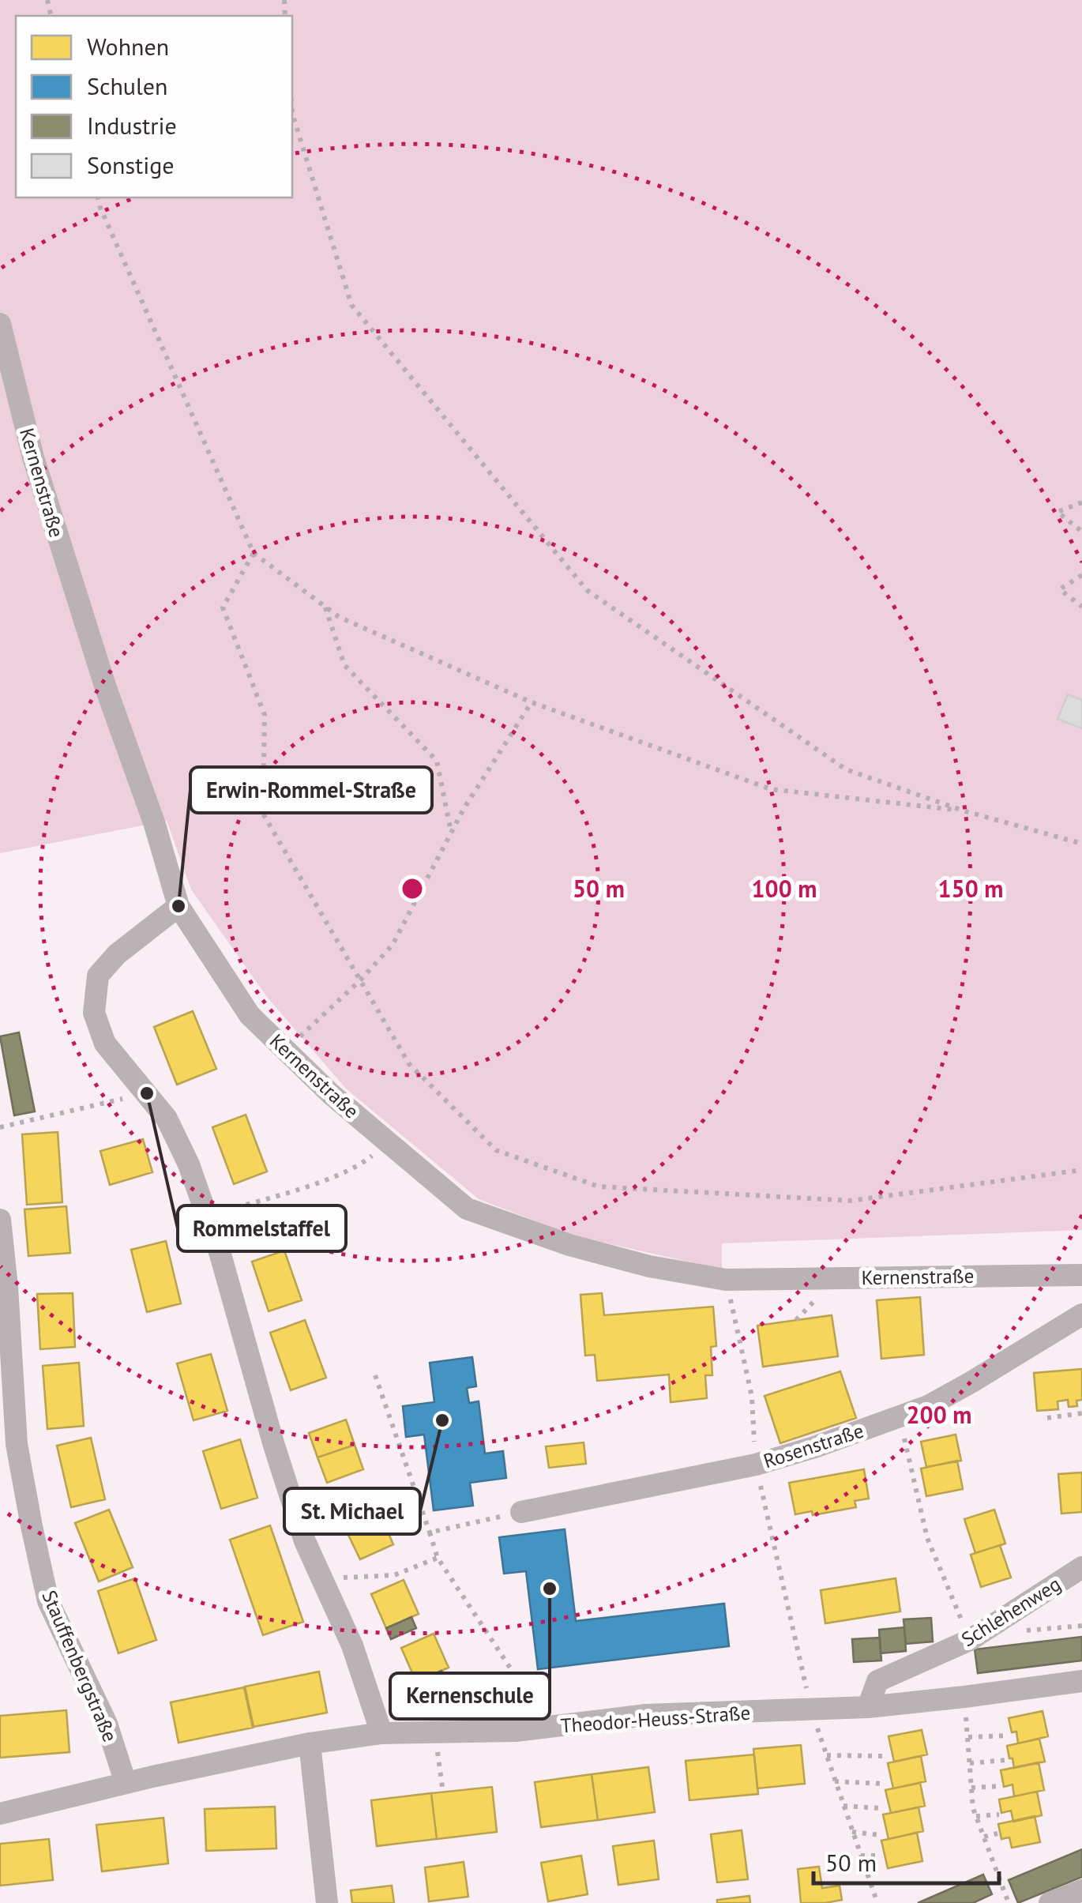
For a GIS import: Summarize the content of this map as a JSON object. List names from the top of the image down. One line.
{"streets":{"street":["Kernenstraße","Rosenstraße","Schlehenweg","Stauffenbergstraße","Theodor-Heuss-Straße"]},"crossings":[["Schlehenweg","Theodor-Heuss-Straße"],["Stauffenbergstraße","Theodor-Heuss-Straße"]],"places":["Erwin-Rommel-Straße","Rommelstaffel","St. Michael","Kernenschule"],"legend":["Wohnen","Schulen","Industrie","Sonstige"],"scale_bar":"50 m","rings":["50 m","100 m","150 m","200 m"]}
